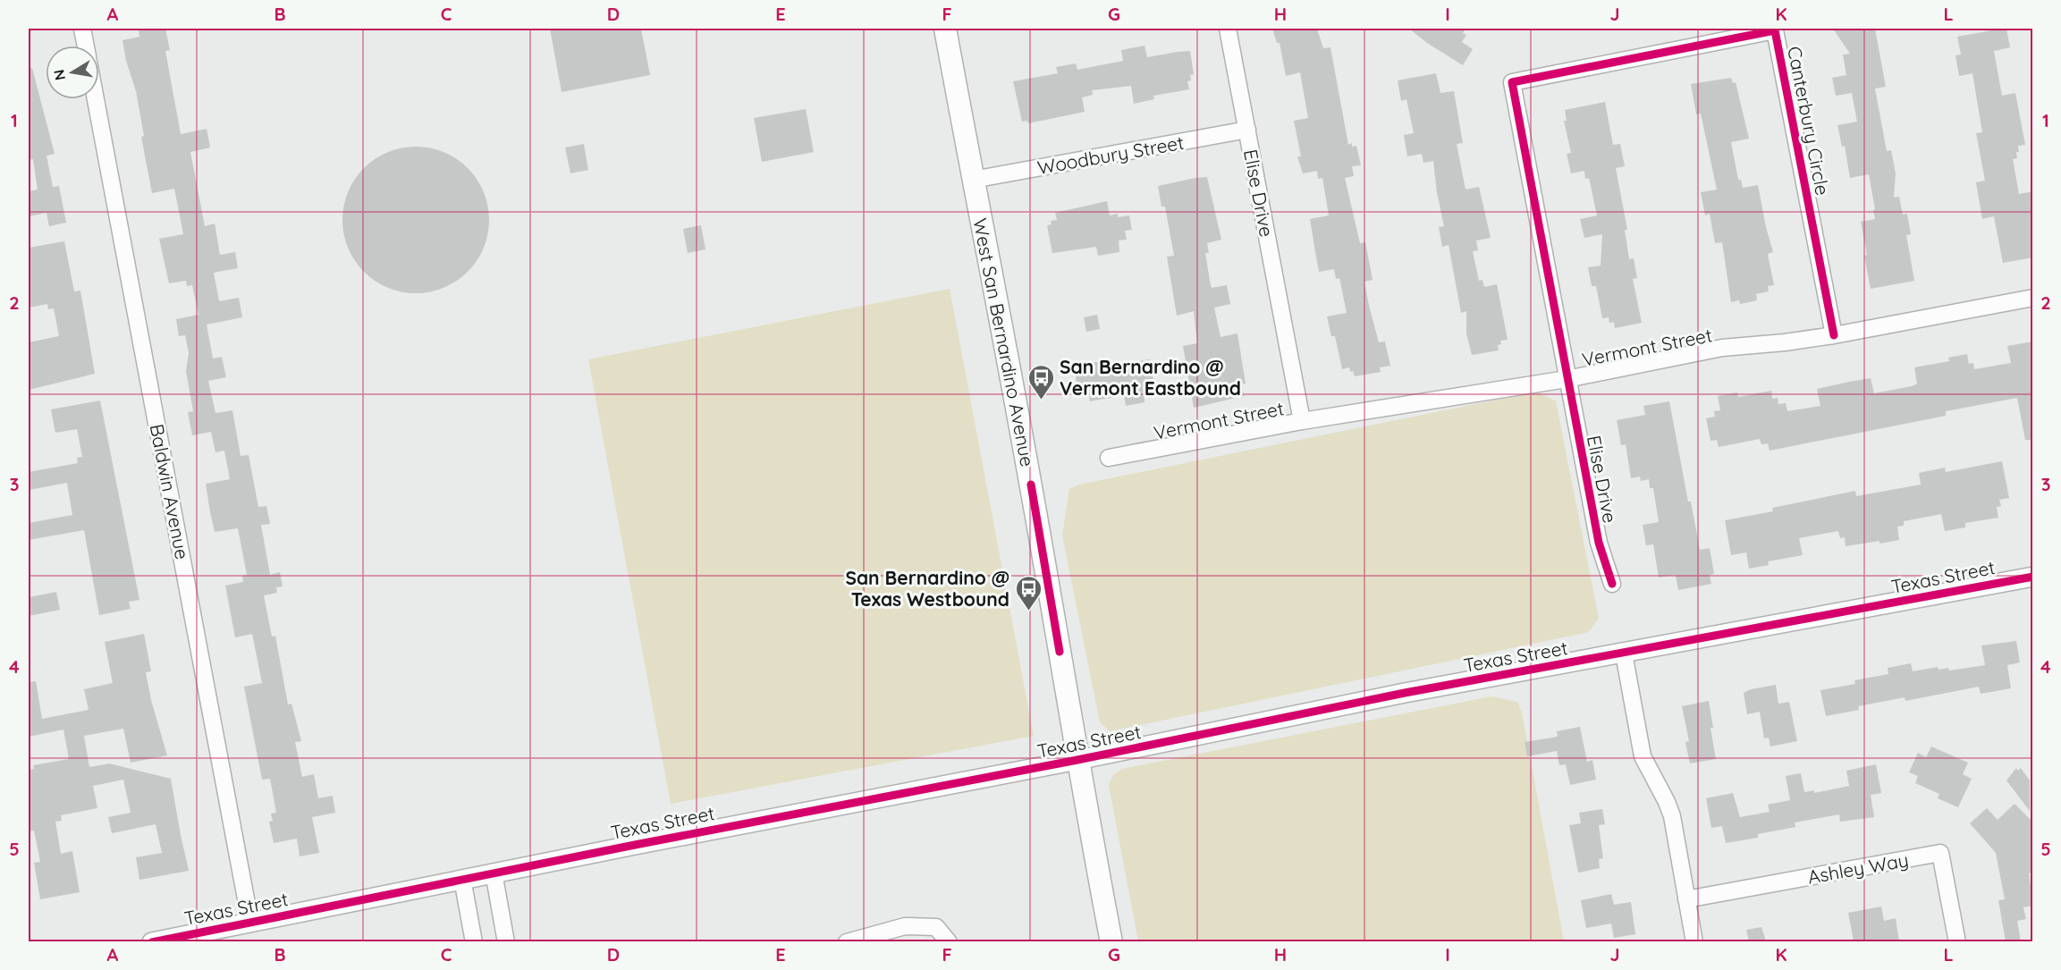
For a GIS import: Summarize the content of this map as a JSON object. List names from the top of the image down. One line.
{"streets":{"main road":["West San Bernardino Avenue"],"street":["Canterbury Circle","Woodbury Street","Elise Drive","Vermont Street","Baldwin Avenue","Texas Street","Ashley Way"]},"crossings":[["Canterbury Circle","Elise Drive"],["Canterbury Circle","Vermont Street"],["Woodbury Street","Elise Drive"],["Woodbury Street","West San Bernardino Avenue"],["Elise Drive","Vermont Street"],["West San Bernardino Avenue","Texas Street"],["Baldwin Avenue","Texas Street"]],"places":{"bus stop":["San Bernardino @ Vermont Eastbound","San Bernardino @ Texas Westbound"]},"north":"left","grid":{"columns":["A","B","C","D","E","F","G","H","I","J","K","L"],"rows":["1","2","3","4","5"]}}
